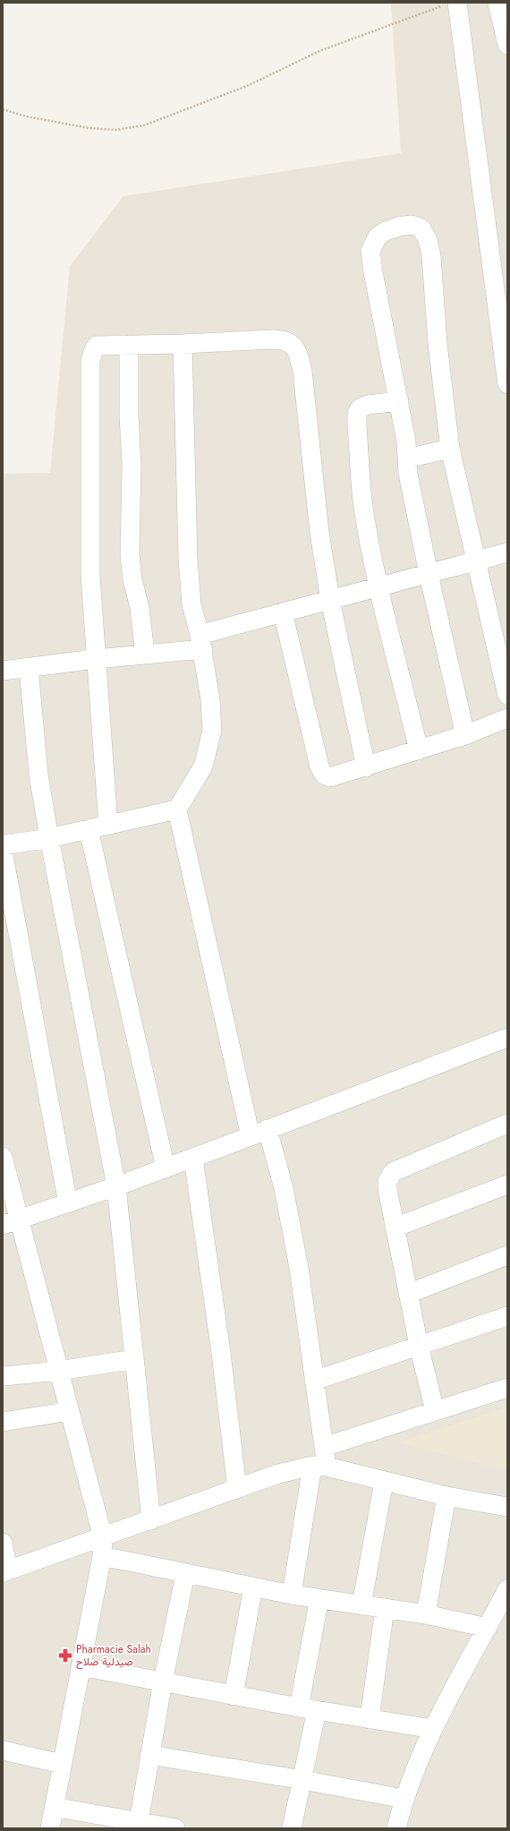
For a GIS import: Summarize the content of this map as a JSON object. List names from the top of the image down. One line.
{"places":{"pharmacy":["Pharmacie Salah صيدلية صلاح"]}}
